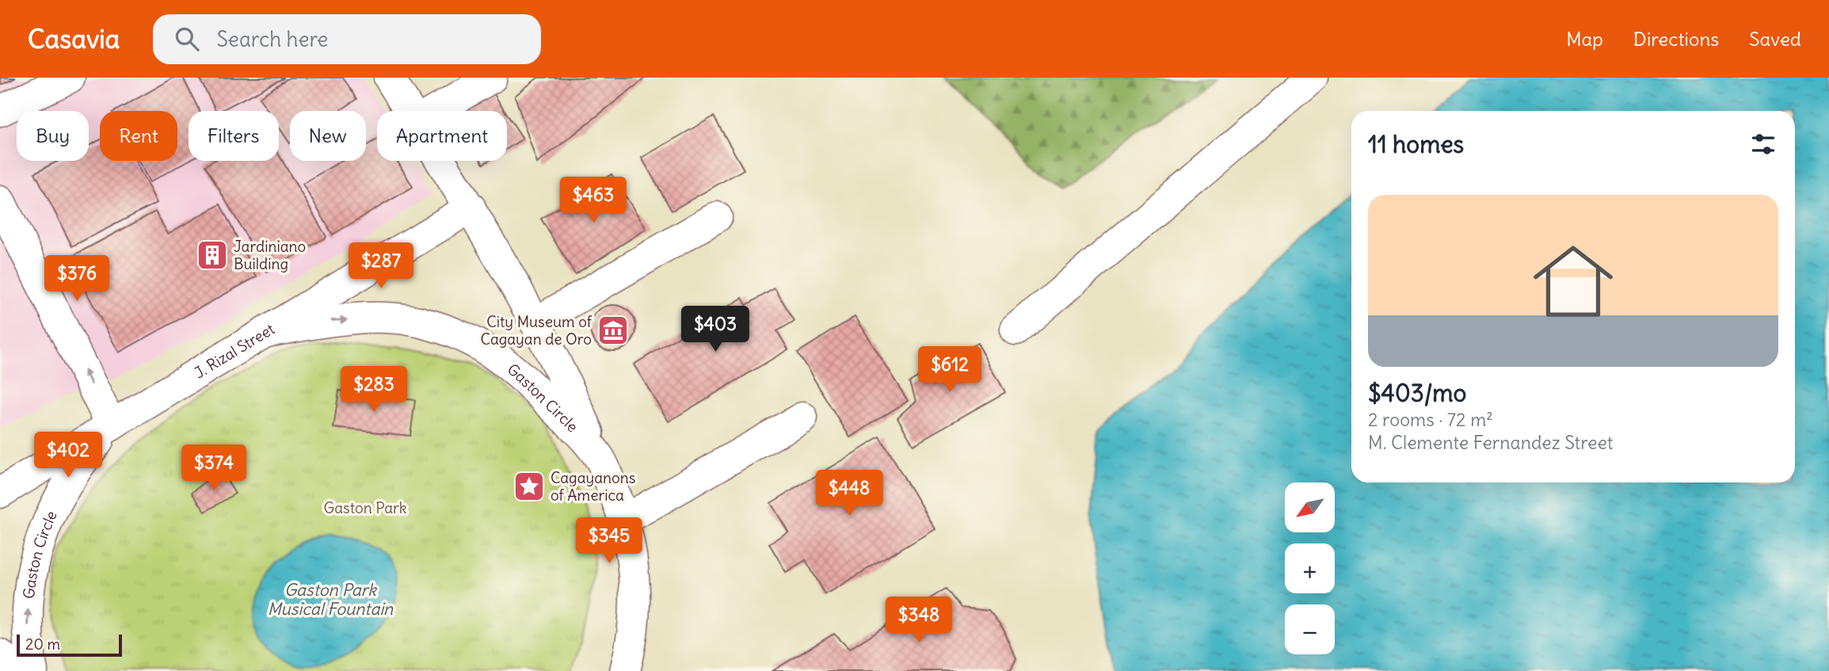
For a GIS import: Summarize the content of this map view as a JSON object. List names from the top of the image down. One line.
{"streets":{"street":["J. Rizal Street","Gaston Circle"]},"crossings":[["J. Rizal Street","Gaston Circle"]],"water":["Gaston Park Musical Fountain"],"parks":["Gaston Park"],"places":{"building":["Jardiniano Building"],"museum":["City Museum of Cagayan de Oro"],"place":["Cagayanons of America"]},"scale_bar":"20 m","north":"bottom left","page":{"header":"Casavia","search":"Search here","nav":["Map","Directions","Saved"],"chip":["Buy","Rent","Filters","New","Apartment"],"heading":"11 homes","price":["$463","$287","$376","$403","$612","$283","$402","$374","$448","$345","$348"],"list":[{"name":"$403/mo","note":"2 rooms · 72 m² · M. Clemente Fernandez Street"}],"map_buttons":["+","−"],"scale":"20 m"}}
